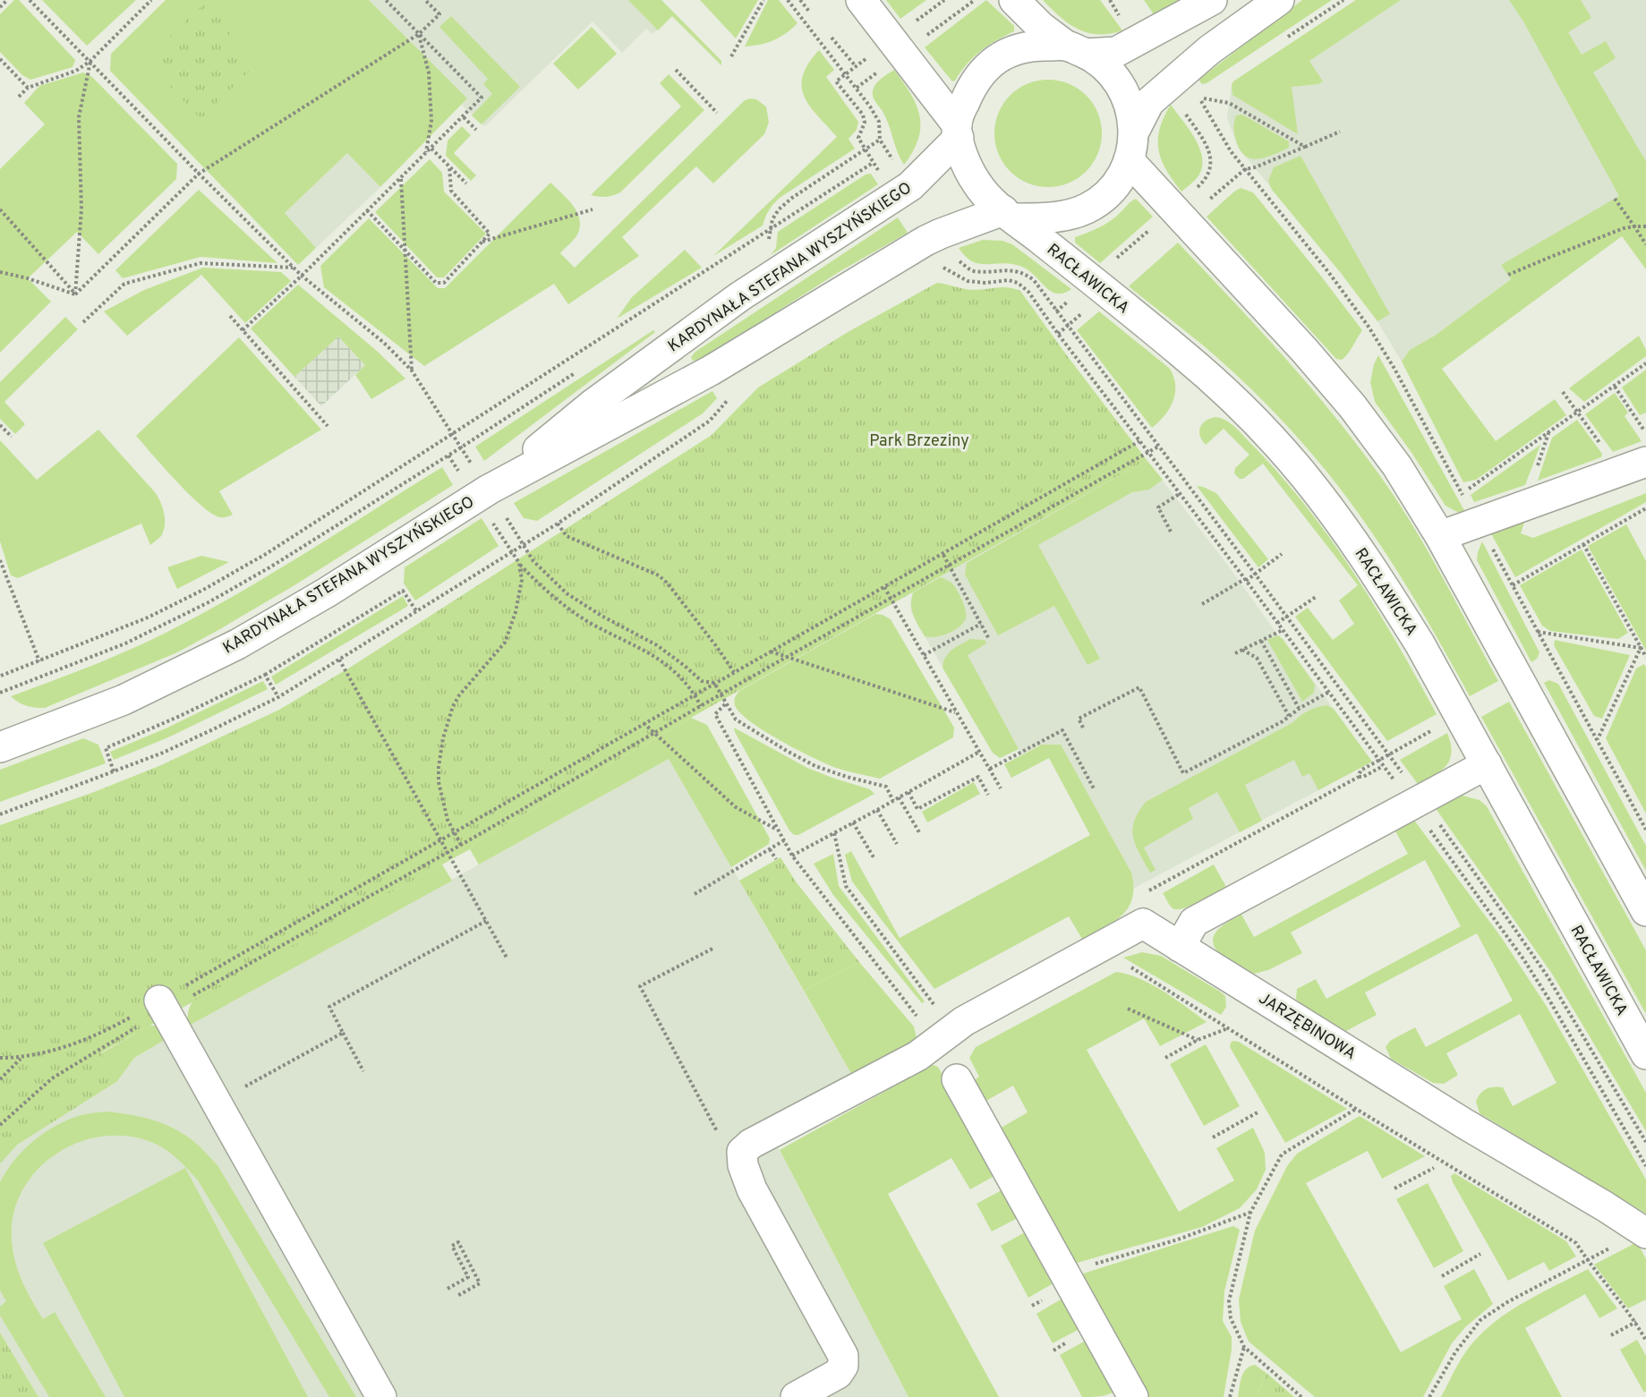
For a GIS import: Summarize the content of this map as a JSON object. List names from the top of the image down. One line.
{"streets":{"street":["KARDYNAŁA STEFANA WYSZYŃSKIEGO","RACŁAWICKA","JARZĘBINOWA"]},"crossings":[["KARDYNAŁA STEFANA WYSZYŃSKIEGO","RACŁAWICKA"]],"parks":["Park Brzeziny"]}
